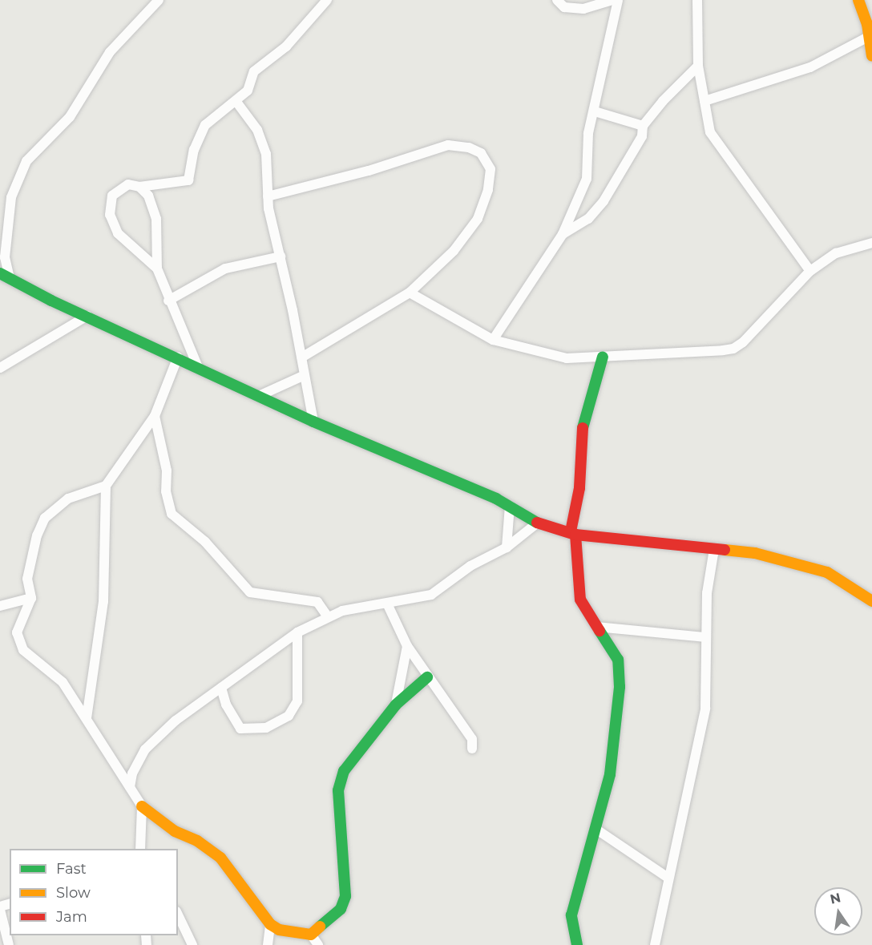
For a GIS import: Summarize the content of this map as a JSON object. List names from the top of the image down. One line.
{"legend":["Fast","Slow","Jam"],"north":"top"}
